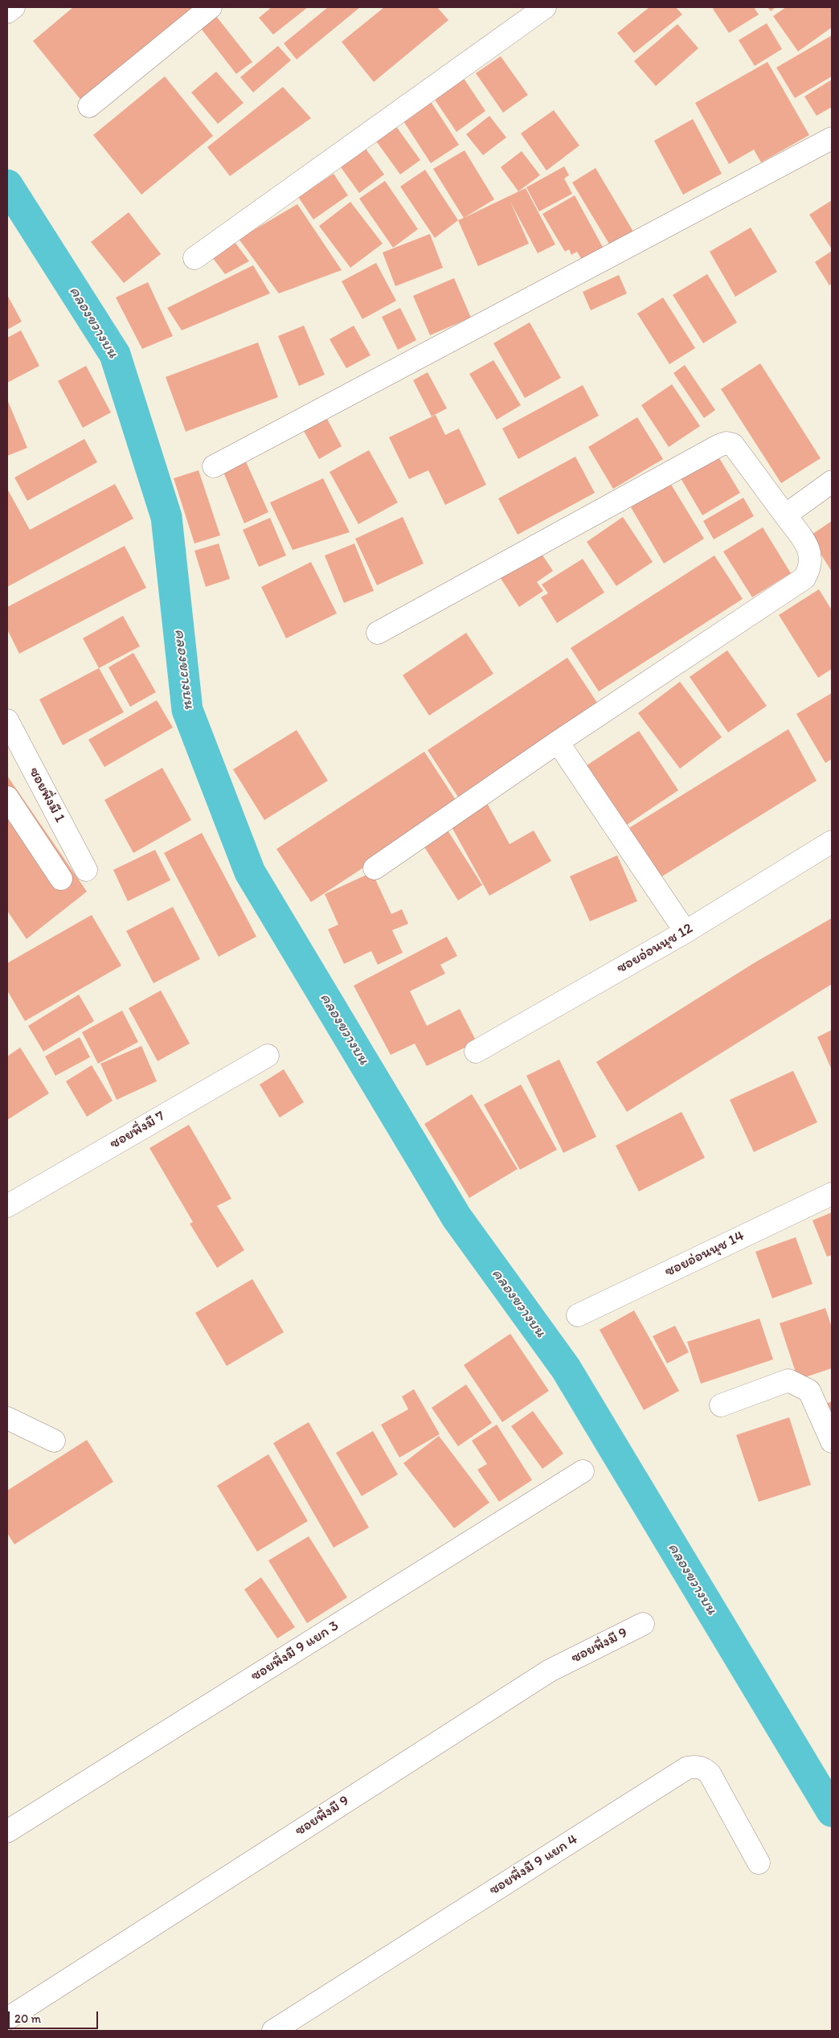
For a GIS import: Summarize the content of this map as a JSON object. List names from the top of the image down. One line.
{"streets":{"street":["ซอยพึ่งมี 1","ซอยอ่อนนุช 12","ซอยพึ่งมี 7","ซอยอ่อนนุช 14","ซอยพึ่งมี 9","ซอยพึ่งมี 9 แยก 3","ซอยพึ่งมี 9 แยก 4"]},"water":["คลองขวางบน"],"scale_bar":"20 m"}
